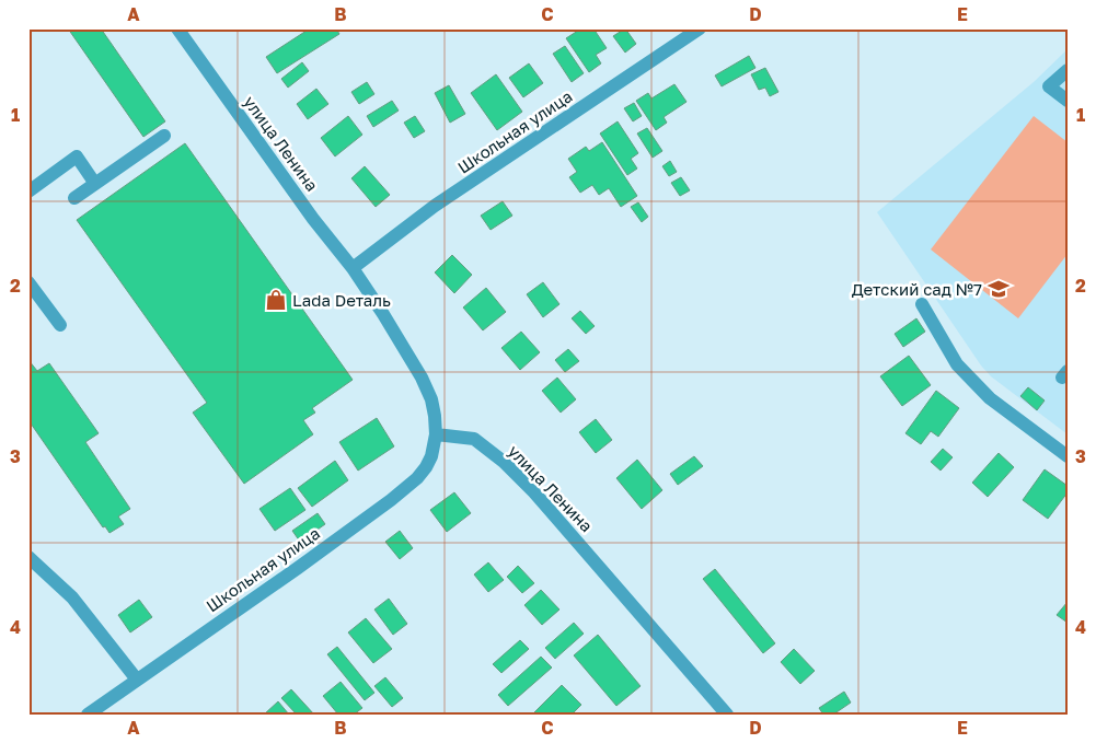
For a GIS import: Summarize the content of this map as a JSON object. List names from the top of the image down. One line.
{"streets":{"street":["Школьная улица","улица Ленина"]},"crossings":[["Школьная улица","улица Ленина"]],"places":{"school or university":["Детский сад №7"],"shop":["Lada Dеталь"]},"grid":{"columns":["A","B","C","D","E"],"rows":["1","2","3","4"]}}
